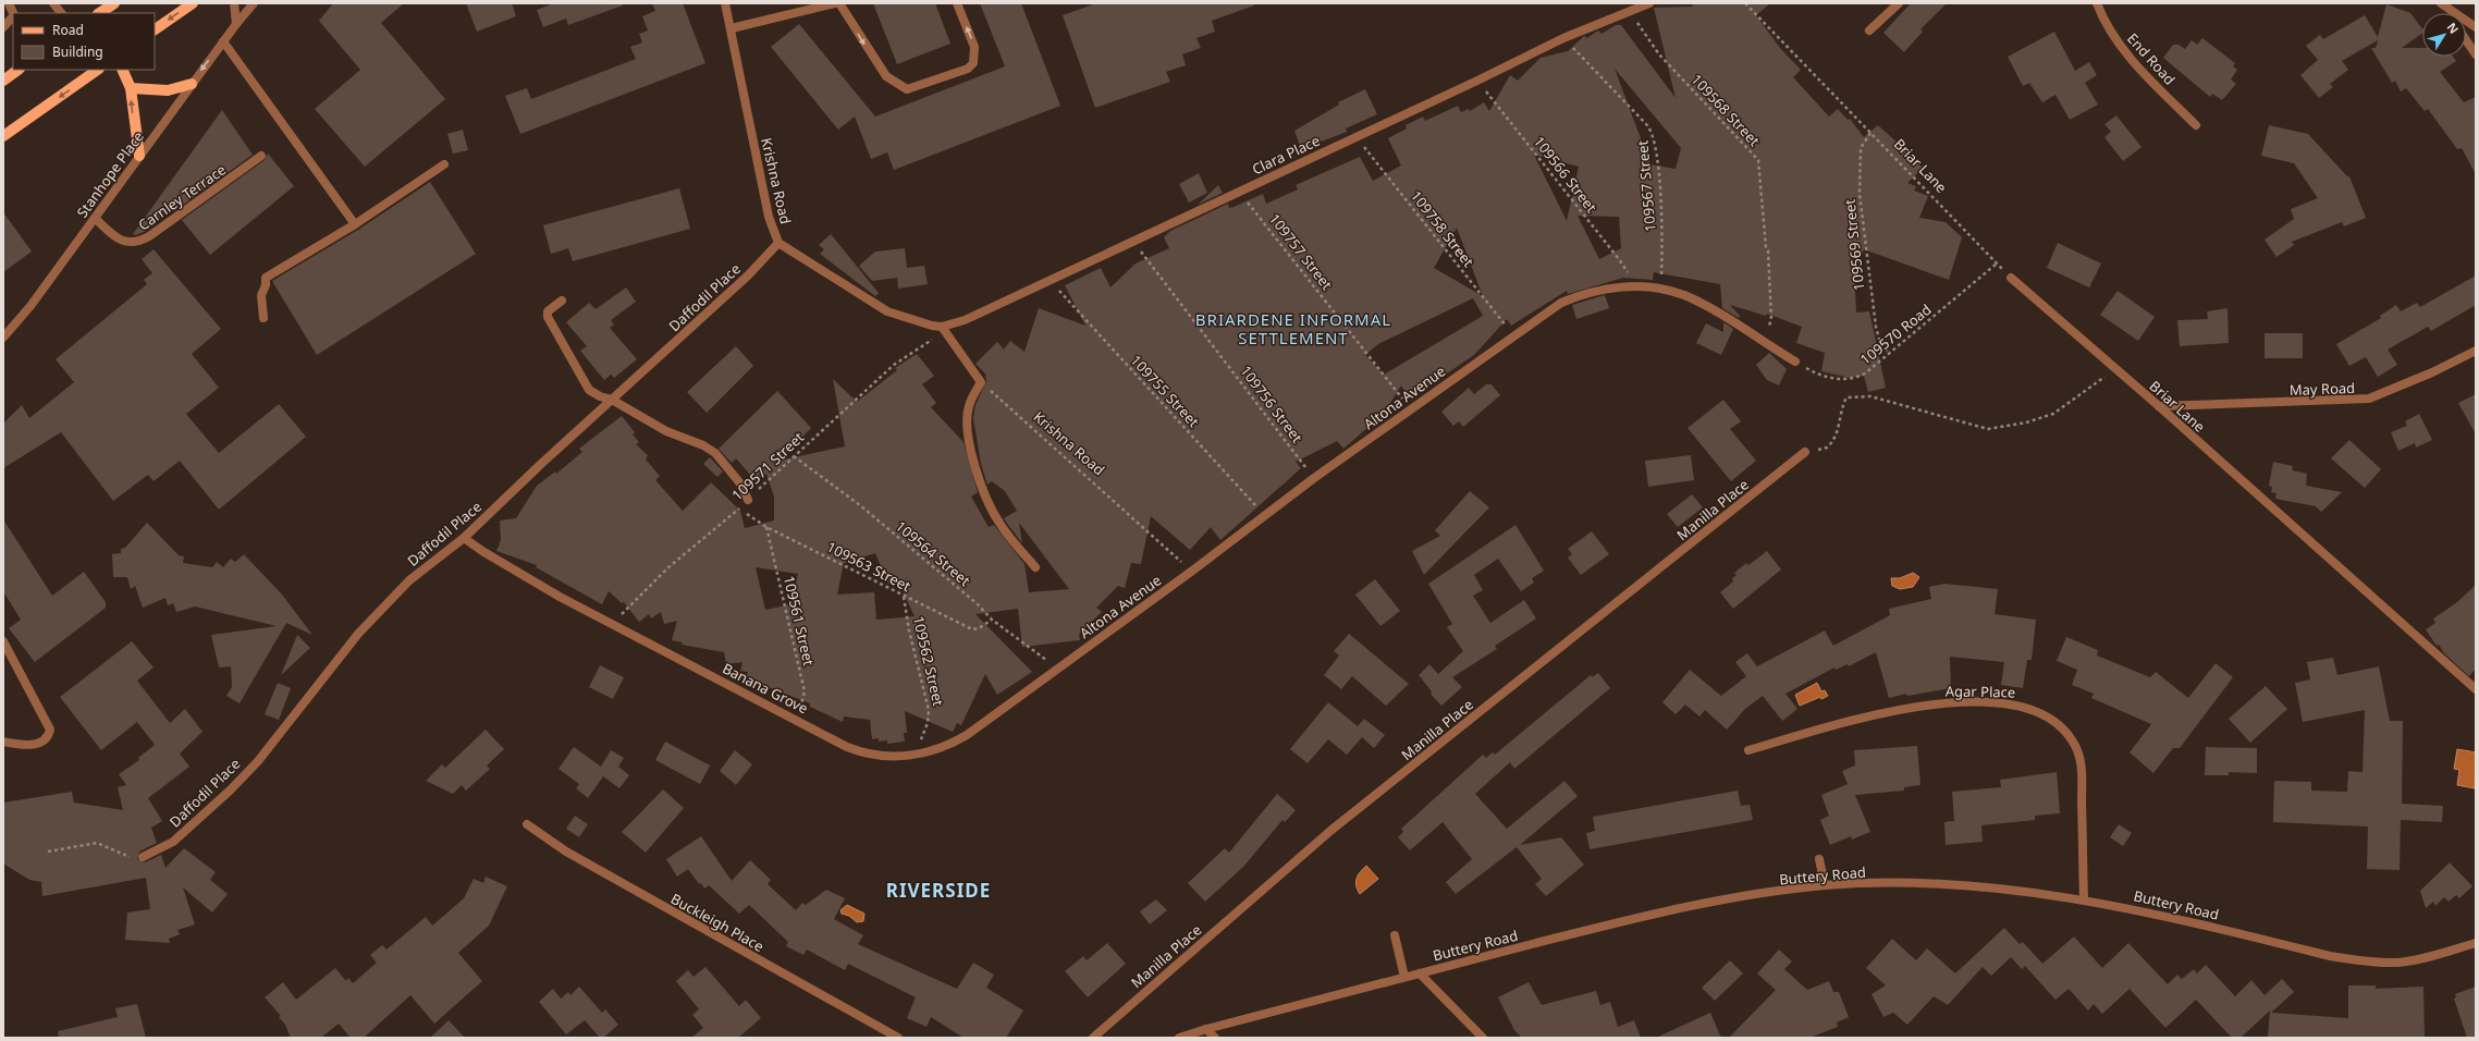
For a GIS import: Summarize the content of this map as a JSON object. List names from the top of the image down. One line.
{"streets":{"street":["End Road","Clara Place","Briar Lane","Stanhope Place","Krishna Road","Carnley Terrace","Daffodil Place","May Road","Altona Avenue","Manilla Place","Banana Grove","Agar Place","Buttery Road","Buckleigh Place"],"path":["109568 Street","109566 Street","109567 Street","109758 Street","109569 Street","109757 Street","109570 Road","109755 Street","109756 Street","109571 Street","109564 Street","109563 Street","109561 Street","109562 Street"]},"crossings":[["109568 Street","Clara Place"],["109568 Street","Altona Avenue"],["Clara Place","109566 Street"],["Clara Place","Krishna Road"],["Clara Place","109567 Street"],["Clara Place","109758 Street"],["Clara Place","109757 Street"],["Clara Place","109755 Street"],["Clara Place","109756 Street"],["Clara Place","109571 Street"],["Briar Lane","109569 Street"],["Briar Lane","109570 Road"],["Briar Lane","May Road"],["Stanhope Place","Carnley Terrace"],["109566 Street","Altona Avenue"],["Krishna Road","Daffodil Place"],["Krishna Road","Altona Avenue"],["109567 Street","Altona Avenue"],["109758 Street","Altona Avenue"],["109569 Street","109570 Road"],["109757 Street","Altona Avenue"],["Daffodil Place","Banana Grove"],["109570 Road","Altona Avenue"],["109755 Street","Altona Avenue"],["Altona Avenue","109756 Street"],["Altona Avenue","109564 Street"],["Altona Avenue","Banana Grove"],["109571 Street","109564 Street"],["109571 Street","109563 Street"],["109571 Street","Banana Grove"],["109564 Street","109563 Street"],["109564 Street","Banana Grove"],["109563 Street","109561 Street"],["109563 Street","109562 Street"],["109561 Street","Banana Grove"],["109562 Street","Banana Grove"],["Agar Place","Buttery Road"]],"districts":["BRIARDENE INFORMAL SETTLEMENT","RIVERSIDE"],"legend":["Road","Building"],"north":"top right"}
